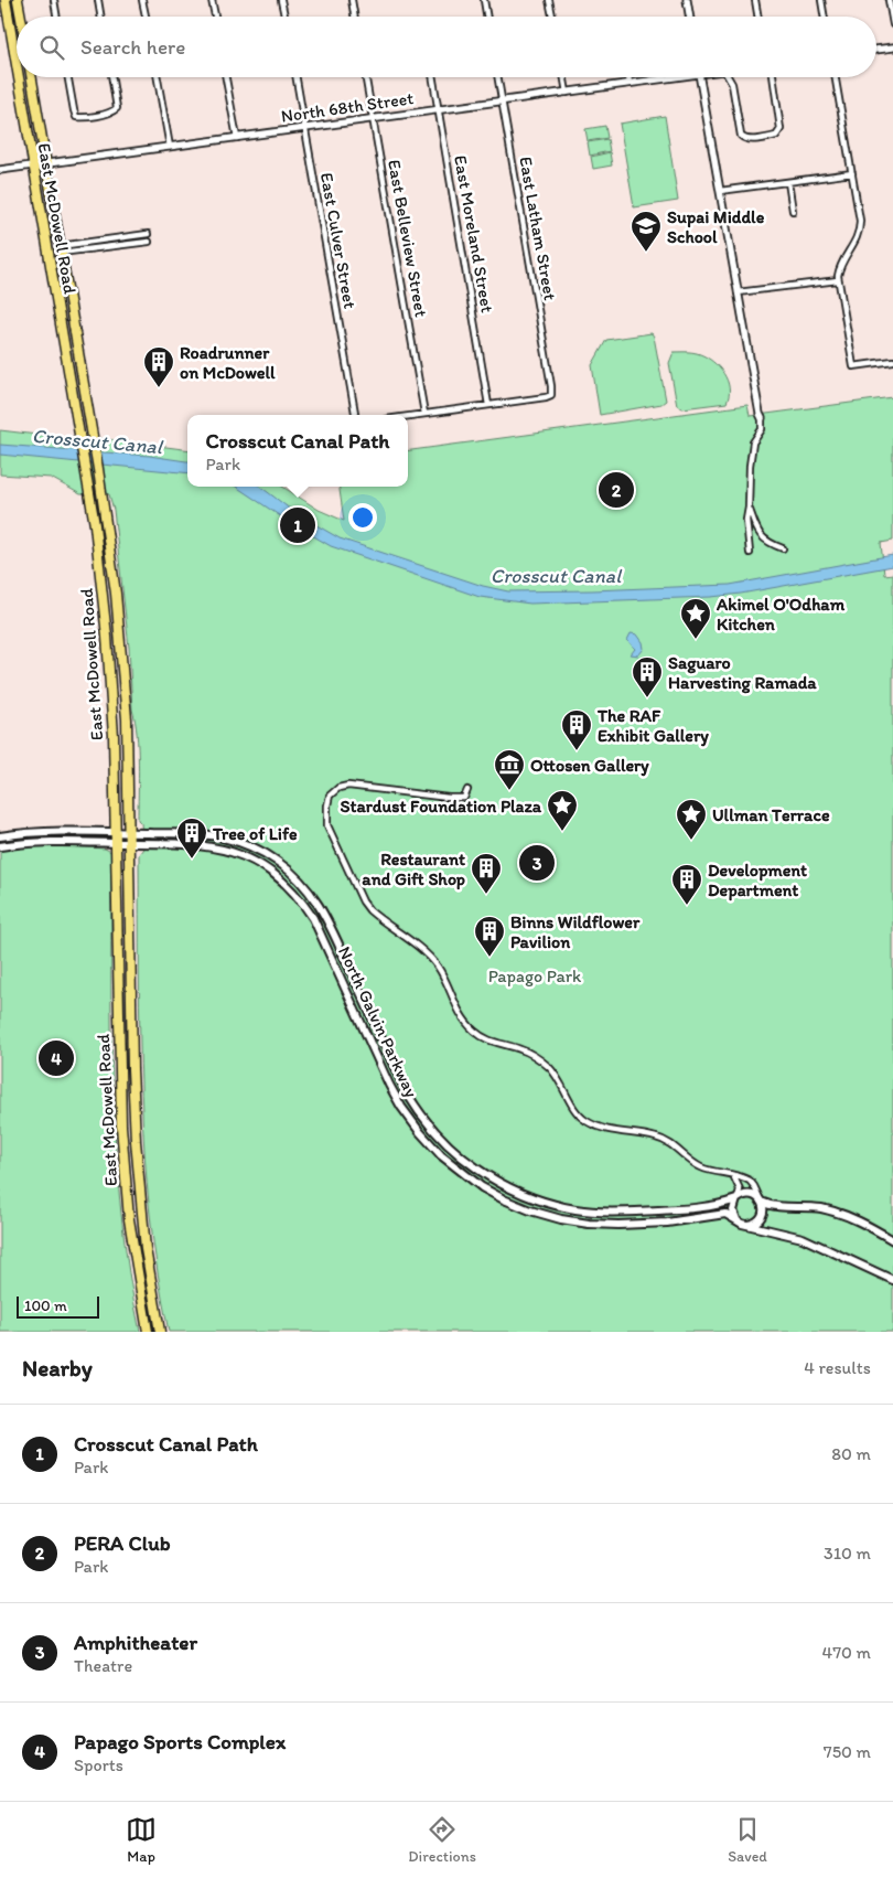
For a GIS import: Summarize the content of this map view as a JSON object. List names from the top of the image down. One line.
{"streets":{"main road":["East McDowell Road","North Galvin Parkway"],"street":["North 68th Street","East Latham Street","East Moreland Street","East Belleview Street","East Culver Street"]},"crossings":[["North 68th Street","East McDowell Road"],["North 68th Street","East Latham Street"],["North 68th Street","East Moreland Street"],["North 68th Street","East Belleview Street"],["North 68th Street","East Culver Street"],["East McDowell Road","North Galvin Parkway"],["East Latham Street","East Moreland Street"]],"water":["Crosscut Canal"],"parks":["Papago Park"],"places":{"school or university":["Supai Middle School"],"building":["Roadrunner on McDowell","Saguaro Harvesting Ramada","The RAF Exhibit Gallery","Tree of Life","Restaurant and Gift Shop","Development Department","Binns Wildflower Pavilion"],"place":["Akimel O'Odham Kitchen","Stardust Foundation Plaza","Ullman Terrace"],"museum":["Ottosen Gallery"]},"scale_bar":"100 m","page":{"search":"Search here","popup":["Crosscut Canal Path","Park"],"pins":["2","1","3","4"],"scale":"100 m","heading":["Nearby","4 results"],"list":[{"mark":"1","name":"Crosscut Canal Path","note":"Park","value":"80 m"},{"mark":"2","name":"PERA Club","note":"Park","value":"310 m"},{"mark":"3","name":"Amphitheater","note":"Theatre","value":"470 m"},{"mark":"4","name":"Papago Sports Complex","note":"Sports","value":"750 m"}],"nav":["Map","Directions","Saved"]}}
